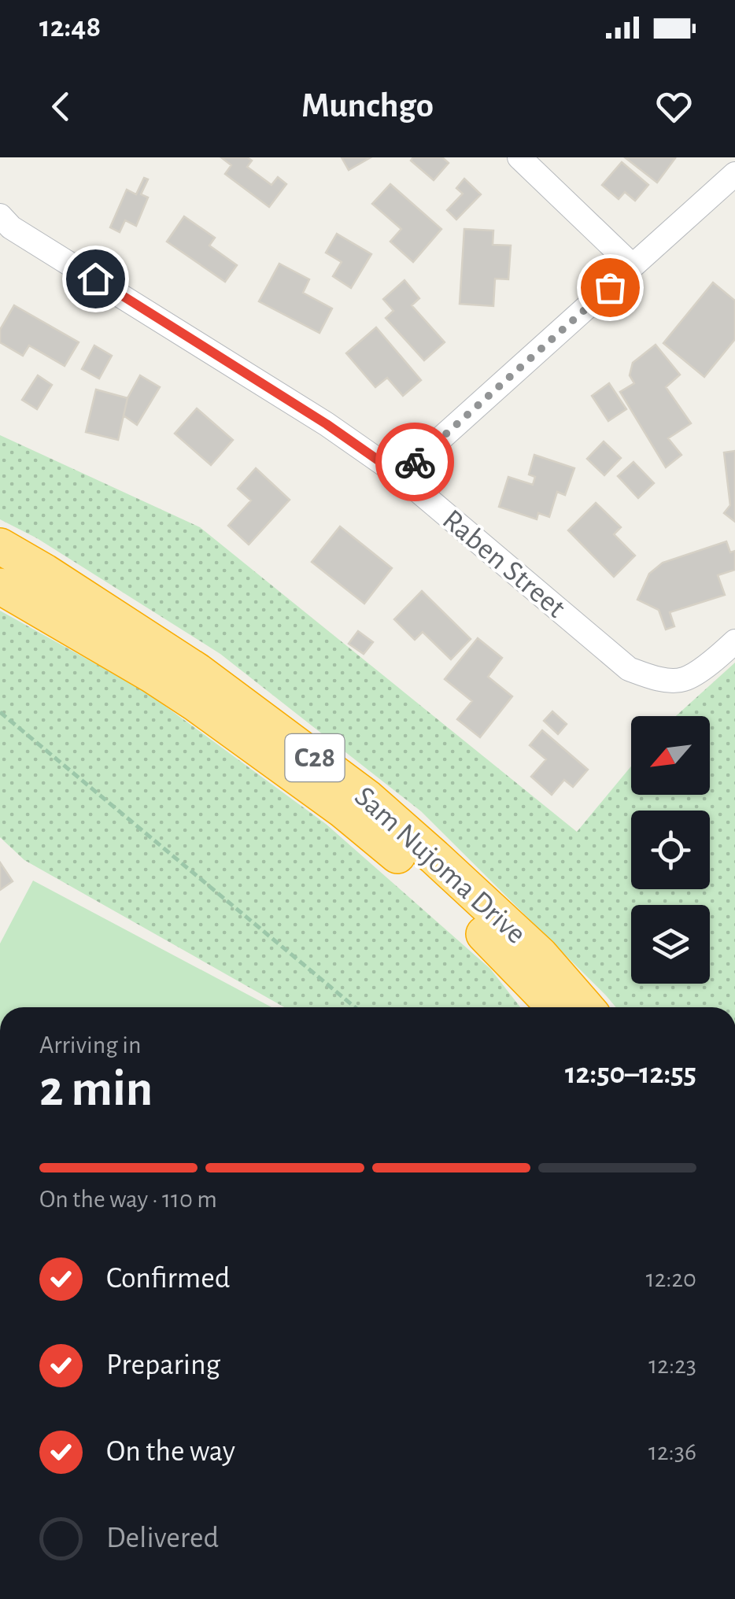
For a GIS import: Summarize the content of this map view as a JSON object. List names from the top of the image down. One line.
{"streets":{"highway":["C28","Sam Nujoma Drive"],"street":["Raben Street"]},"north":"bottom left","page":{"status":"12:48","header":"Munchgo","heading":["2 min","Arriving in","12:50–12:55"],"bar":"On the way · 110 m","list":[["Confirmed","12:20"],["Preparing","12:23"],["On the way","12:36"],"Delivered"]}}
